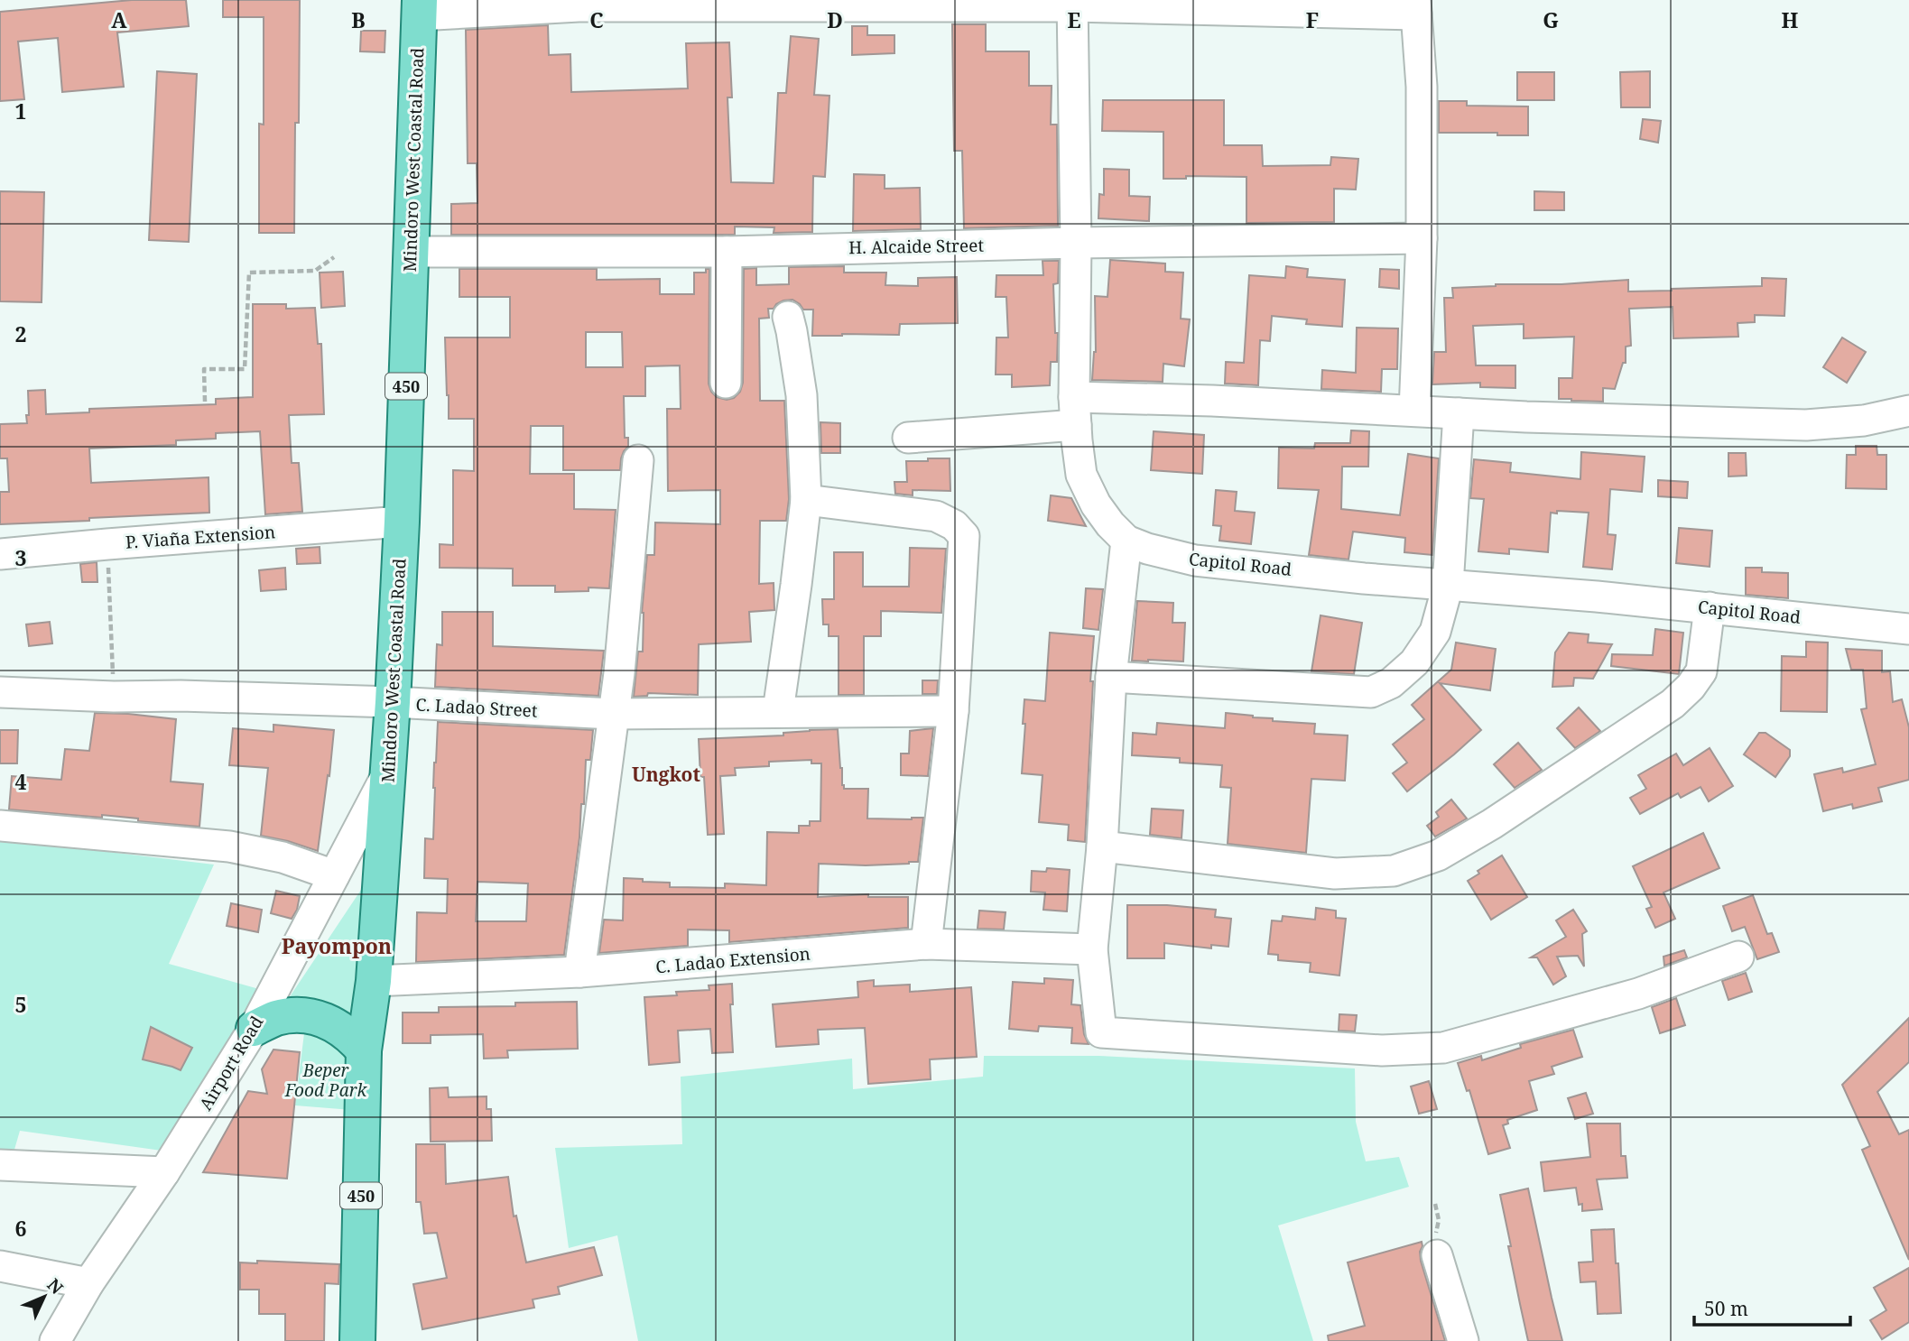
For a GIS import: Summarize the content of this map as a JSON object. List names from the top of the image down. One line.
{"streets":{"main road":["Mindoro West Coastal Road","450"],"street":["H. Alcaide Street","P. Viaña Extension","Capitol Road","C. Ladao Street","C. Ladao Extension","Airport Road"]},"crossings":[["Mindoro West Coastal Road","H. Alcaide Street"],["Mindoro West Coastal Road","P. Viaña Extension"],["Mindoro West Coastal Road","C. Ladao Street"],["Mindoro West Coastal Road","C. Ladao Extension"],["Mindoro West Coastal Road","Airport Road"],["H. Alcaide Street","Capitol Road"]],"districts":["Ungkot","Payompon"],"parks":["Beper Food Park"],"scale_bar":"50 m","north":"top right","grid":{"columns":["A","B","C","D","E","F","G","H"],"rows":["1","2","3","4","5","6"]}}
